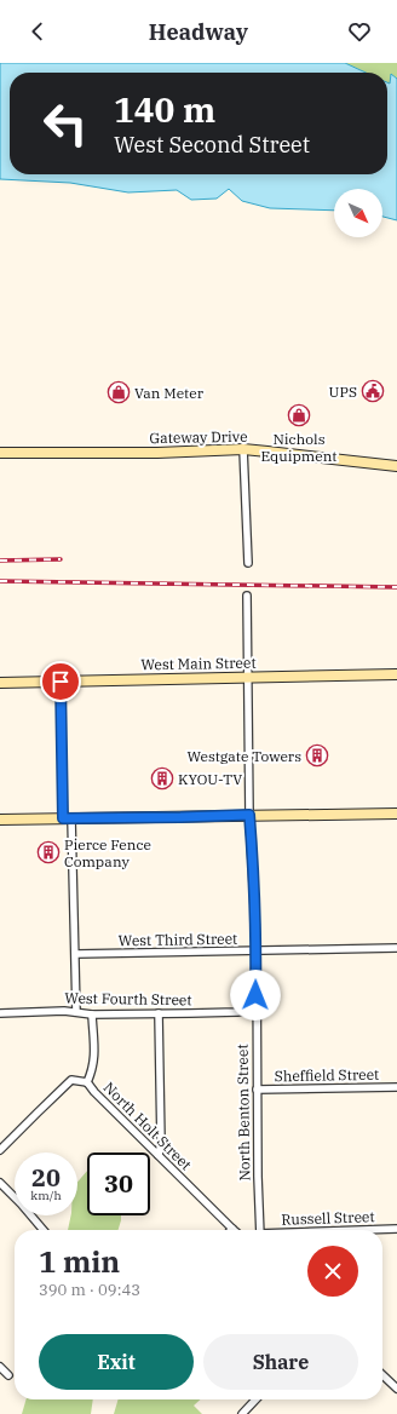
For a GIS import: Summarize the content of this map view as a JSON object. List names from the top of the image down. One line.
{"streets":{"main road":["Gateway Drive","West Main Street"],"street":["West Third Street","West Fourth Street","Sheffield Street","North Benton Street","North Holt Street","Russell Street"]},"crossings":[["West Main Street","North Benton Street"],["West Third Street","North Benton Street"],["West Fourth Street","North Benton Street"],["West Fourth Street","North Holt Street"],["Sheffield Street","North Benton Street"]],"places":{"public building":["UPS"],"shop":["Van Meter","Nichols Equipment"],"building":["Westgate Towers","KYOU-TV","Pierce Fence Company"]},"north":"bottom right","page":{"header":"Headway","turn":["140 m","West Second Street"],"speed":"20 km/h","limit":"30","heading":["1 min","390 m · 09:43"],"buttons":["Exit","Share"]}}
